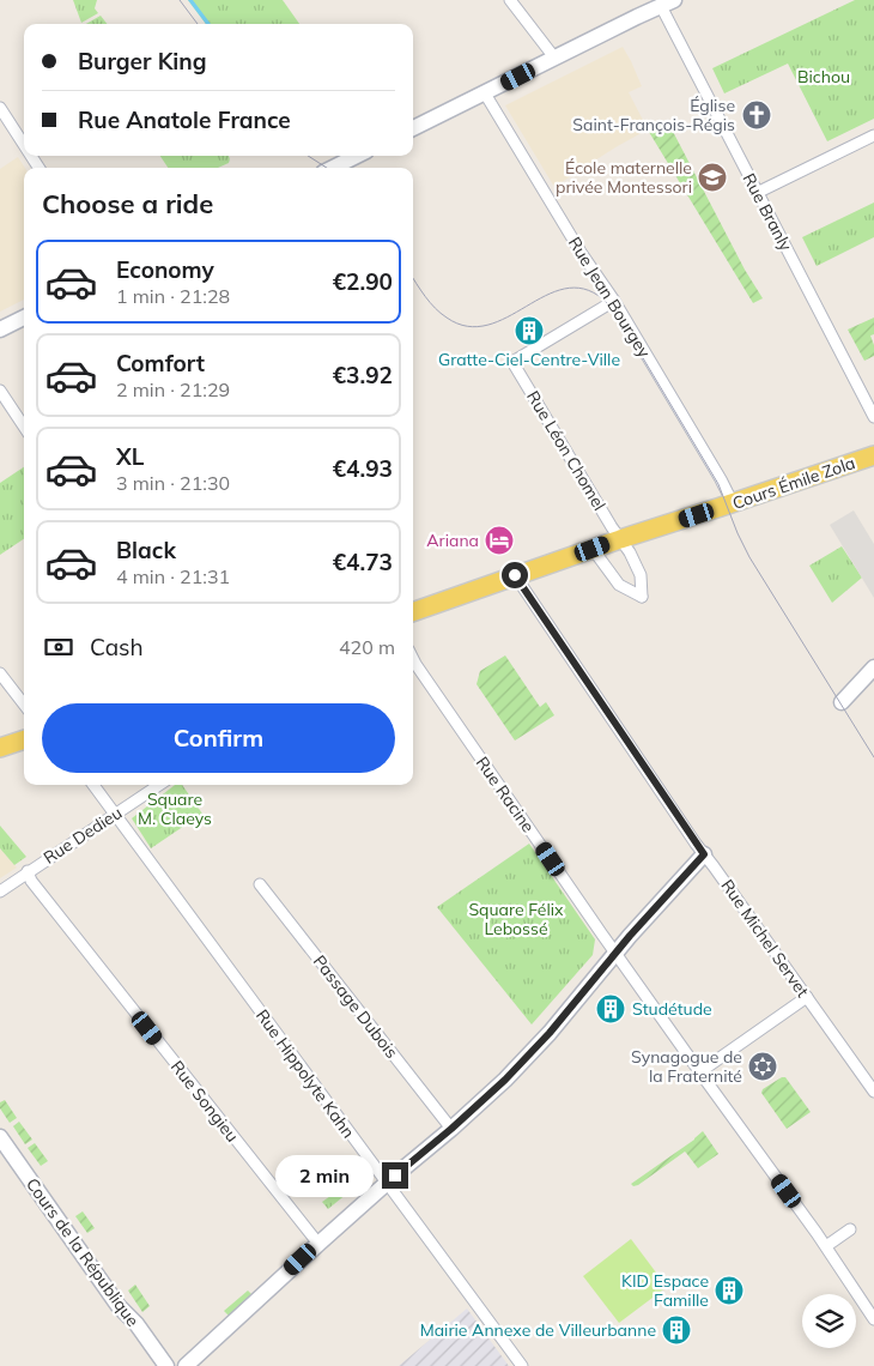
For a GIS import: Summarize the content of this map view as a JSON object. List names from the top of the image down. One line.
{"streets":{"main road":["Cours Émile Zola"],"street":["Rue Branly","Rue Jean Bourgey","Rue Léon Chomel","Rue Racine","Rue Dedieu","Rue Michel Servet","Passage Dubois","Rue Hippolyte Kahn","Rue Songieu","Cours de la République"]},"crossings":[["Rue Jean Bourgey","Rue Léon Chomel"],["Rue Jean Bourgey","Cours Émile Zola"],["Rue Léon Chomel","Cours Émile Zola"],["Cours Émile Zola","Rue Michel Servet"],["Rue Dedieu","Rue Hippolyte Kahn"],["Rue Dedieu","Rue Songieu"]],"parks":["Bichou","Square M. Claeys","Square Félix Lebossé"],"places":{"church":["Église Saint-François-Régis"],"school or university":["École maternelle privée Montessori"],"building":["Gratte-Ciel-Centre-Ville","Studétude","KID Espace Famille","Mairie Annexe de Villeurbanne"],"hotel":["Ariana"],"synagogue":["Synagogue de la Fraternité"]},"page":{"banner":["Burger King","Rue Anatole France"],"heading":"Choose a ride","list":[{"name":"Economy","note":"1 min · 21:28","value":"€2.90"},{"name":"Comfort","note":"2 min · 21:29","value":"€3.92"},{"name":"XL","note":"3 min · 21:30","value":"€4.93"},{"name":"Black","note":"4 min · 21:31","value":"€4.73"}],"pay":["Cash","420 m"],"buttons":"Confirm","bubble":"2 min"}}
